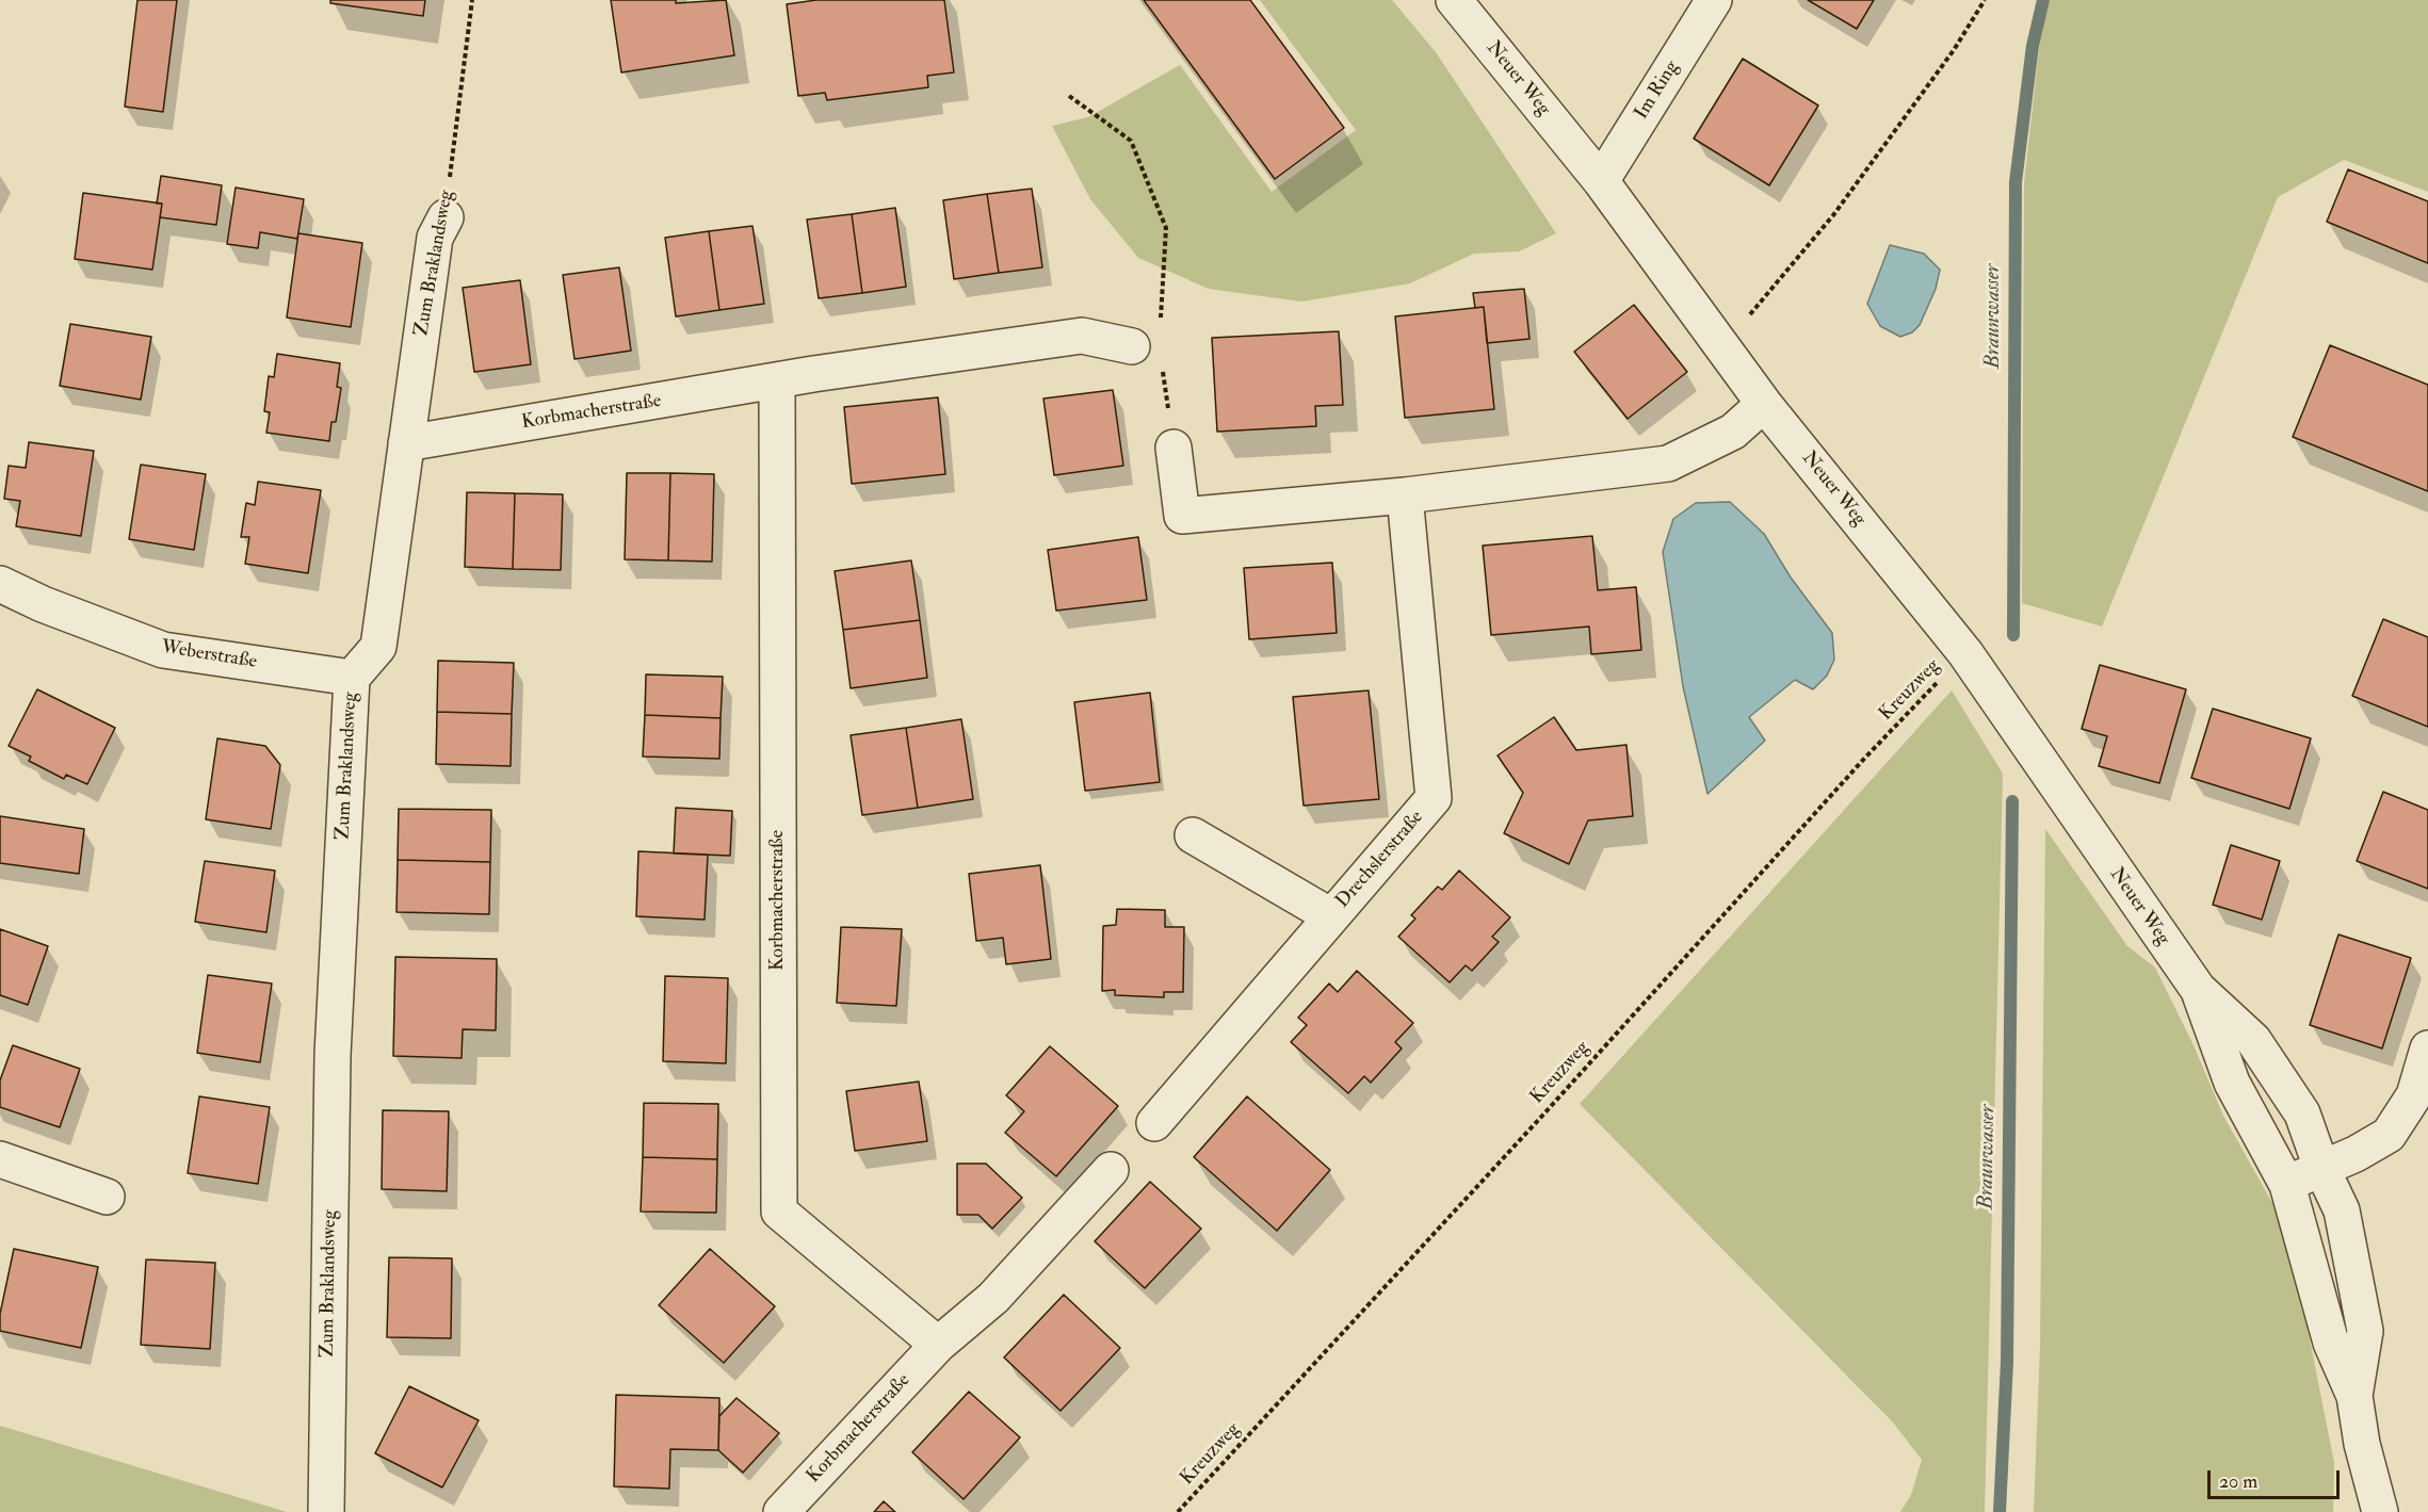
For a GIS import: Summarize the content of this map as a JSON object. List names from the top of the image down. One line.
{"streets":{"street":["Neuer Weg","Im Ring","Zum Braklandsweg","Korbmacherstraße","Weberstraße","Drechslerstraße"],"path":["Kreuzweg"]},"crossings":[["Neuer Weg","Im Ring"],["Neuer Weg","Kreuzweg"],["Zum Braklandsweg","Korbmacherstraße"],["Zum Braklandsweg","Weberstraße"]],"water":["Braunwasser"],"scale_bar":"20 m"}
